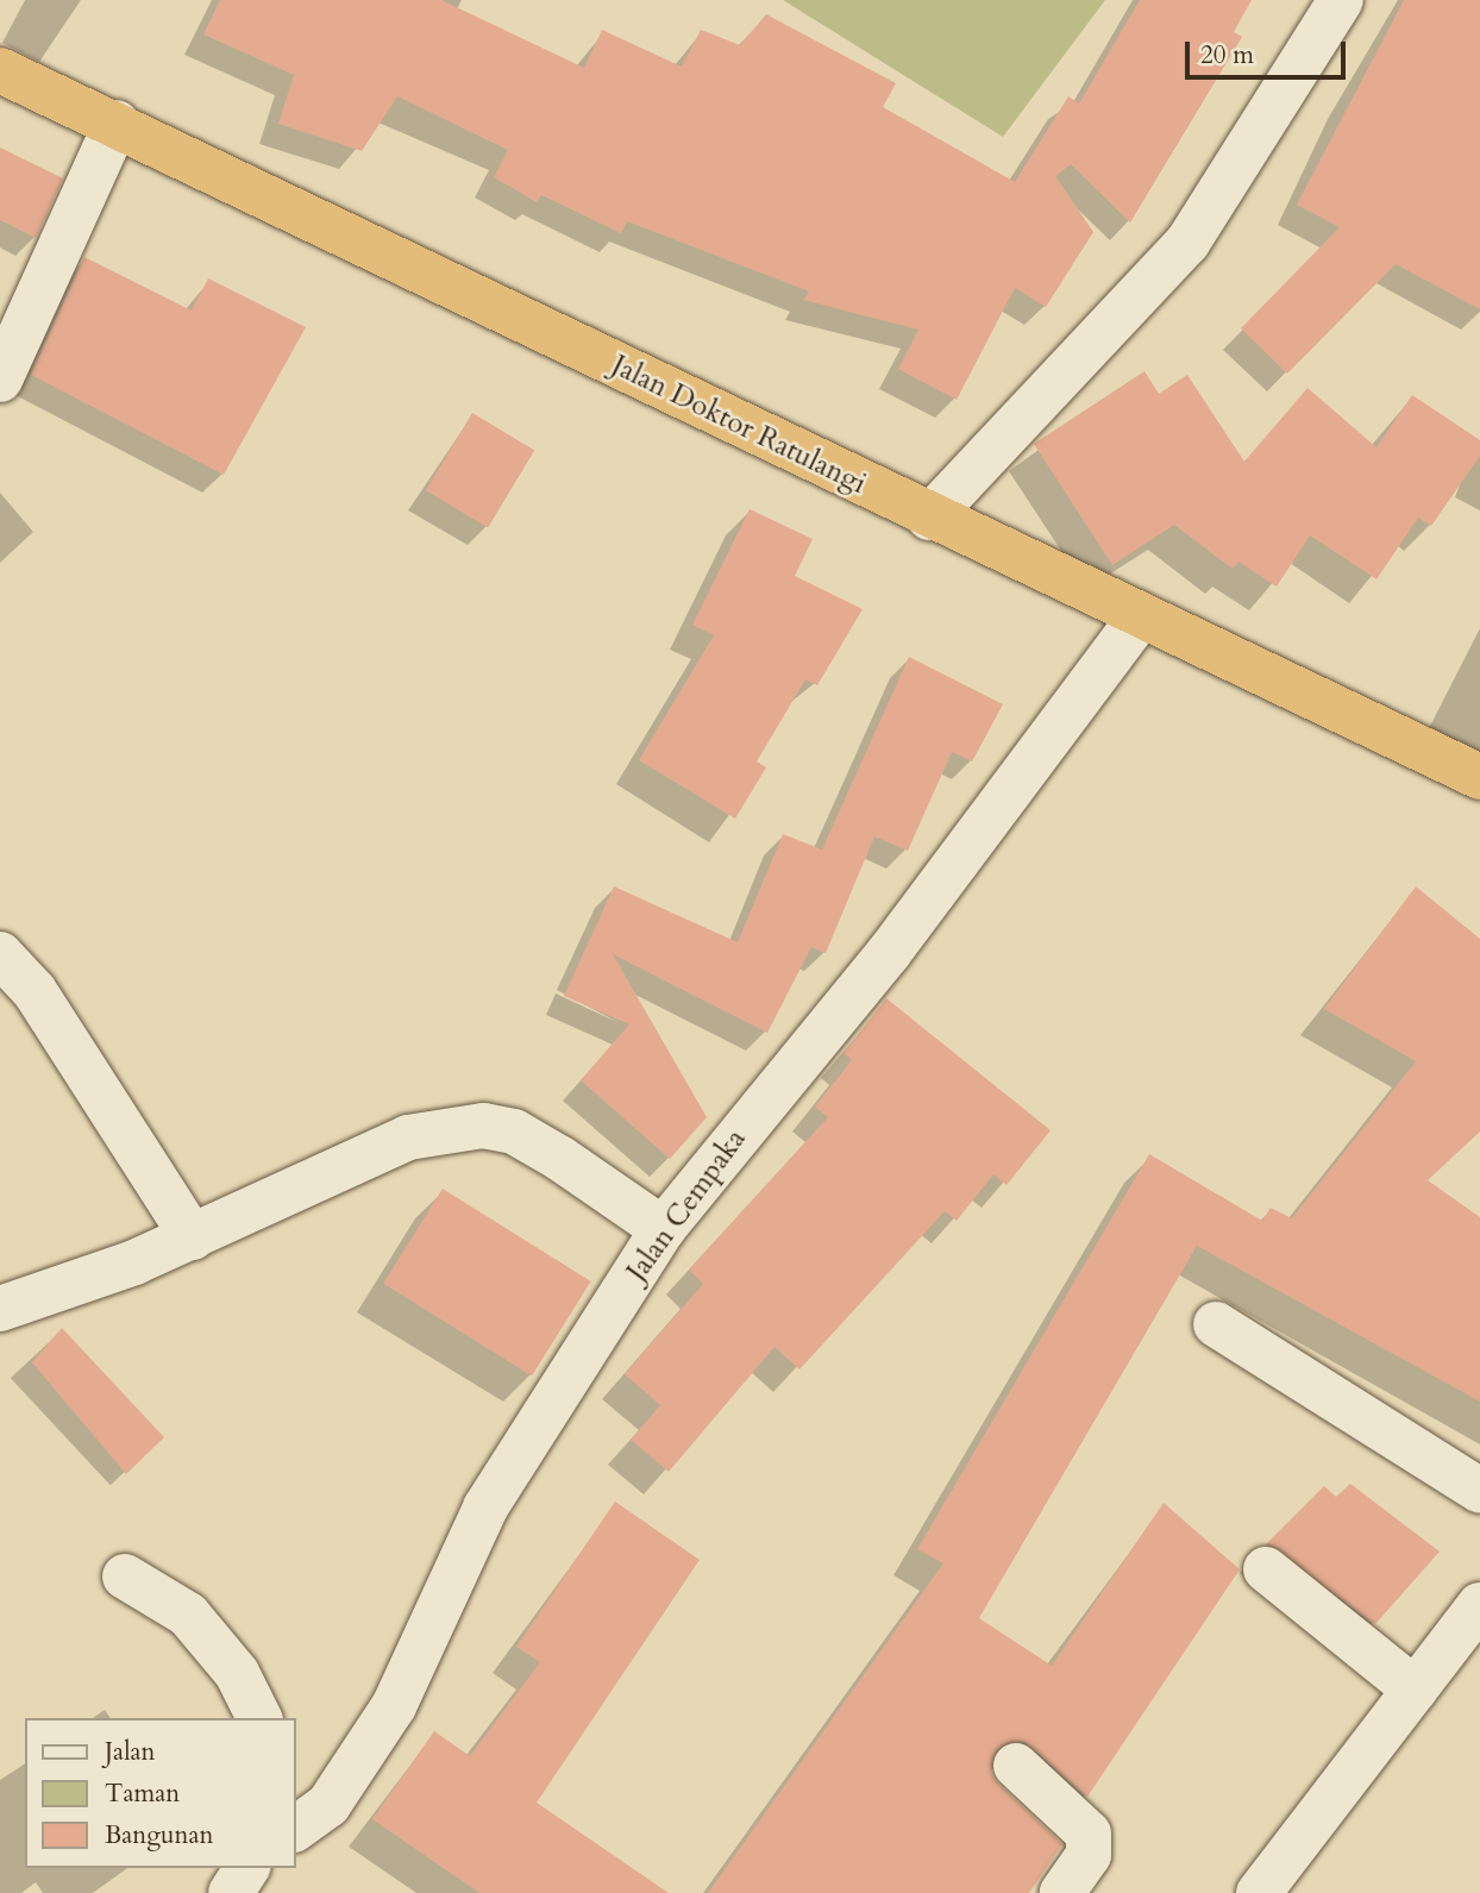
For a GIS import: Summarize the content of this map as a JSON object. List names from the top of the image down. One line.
{"streets":{"highway":["Jalan Doktor Ratulangi"],"street":["Jalan Cempaka"]},"crossings":[["Jalan Doktor Ratulangi","Jalan Cempaka"]],"legend":["Jalan","Taman","Bangunan"],"scale_bar":"20 m"}
